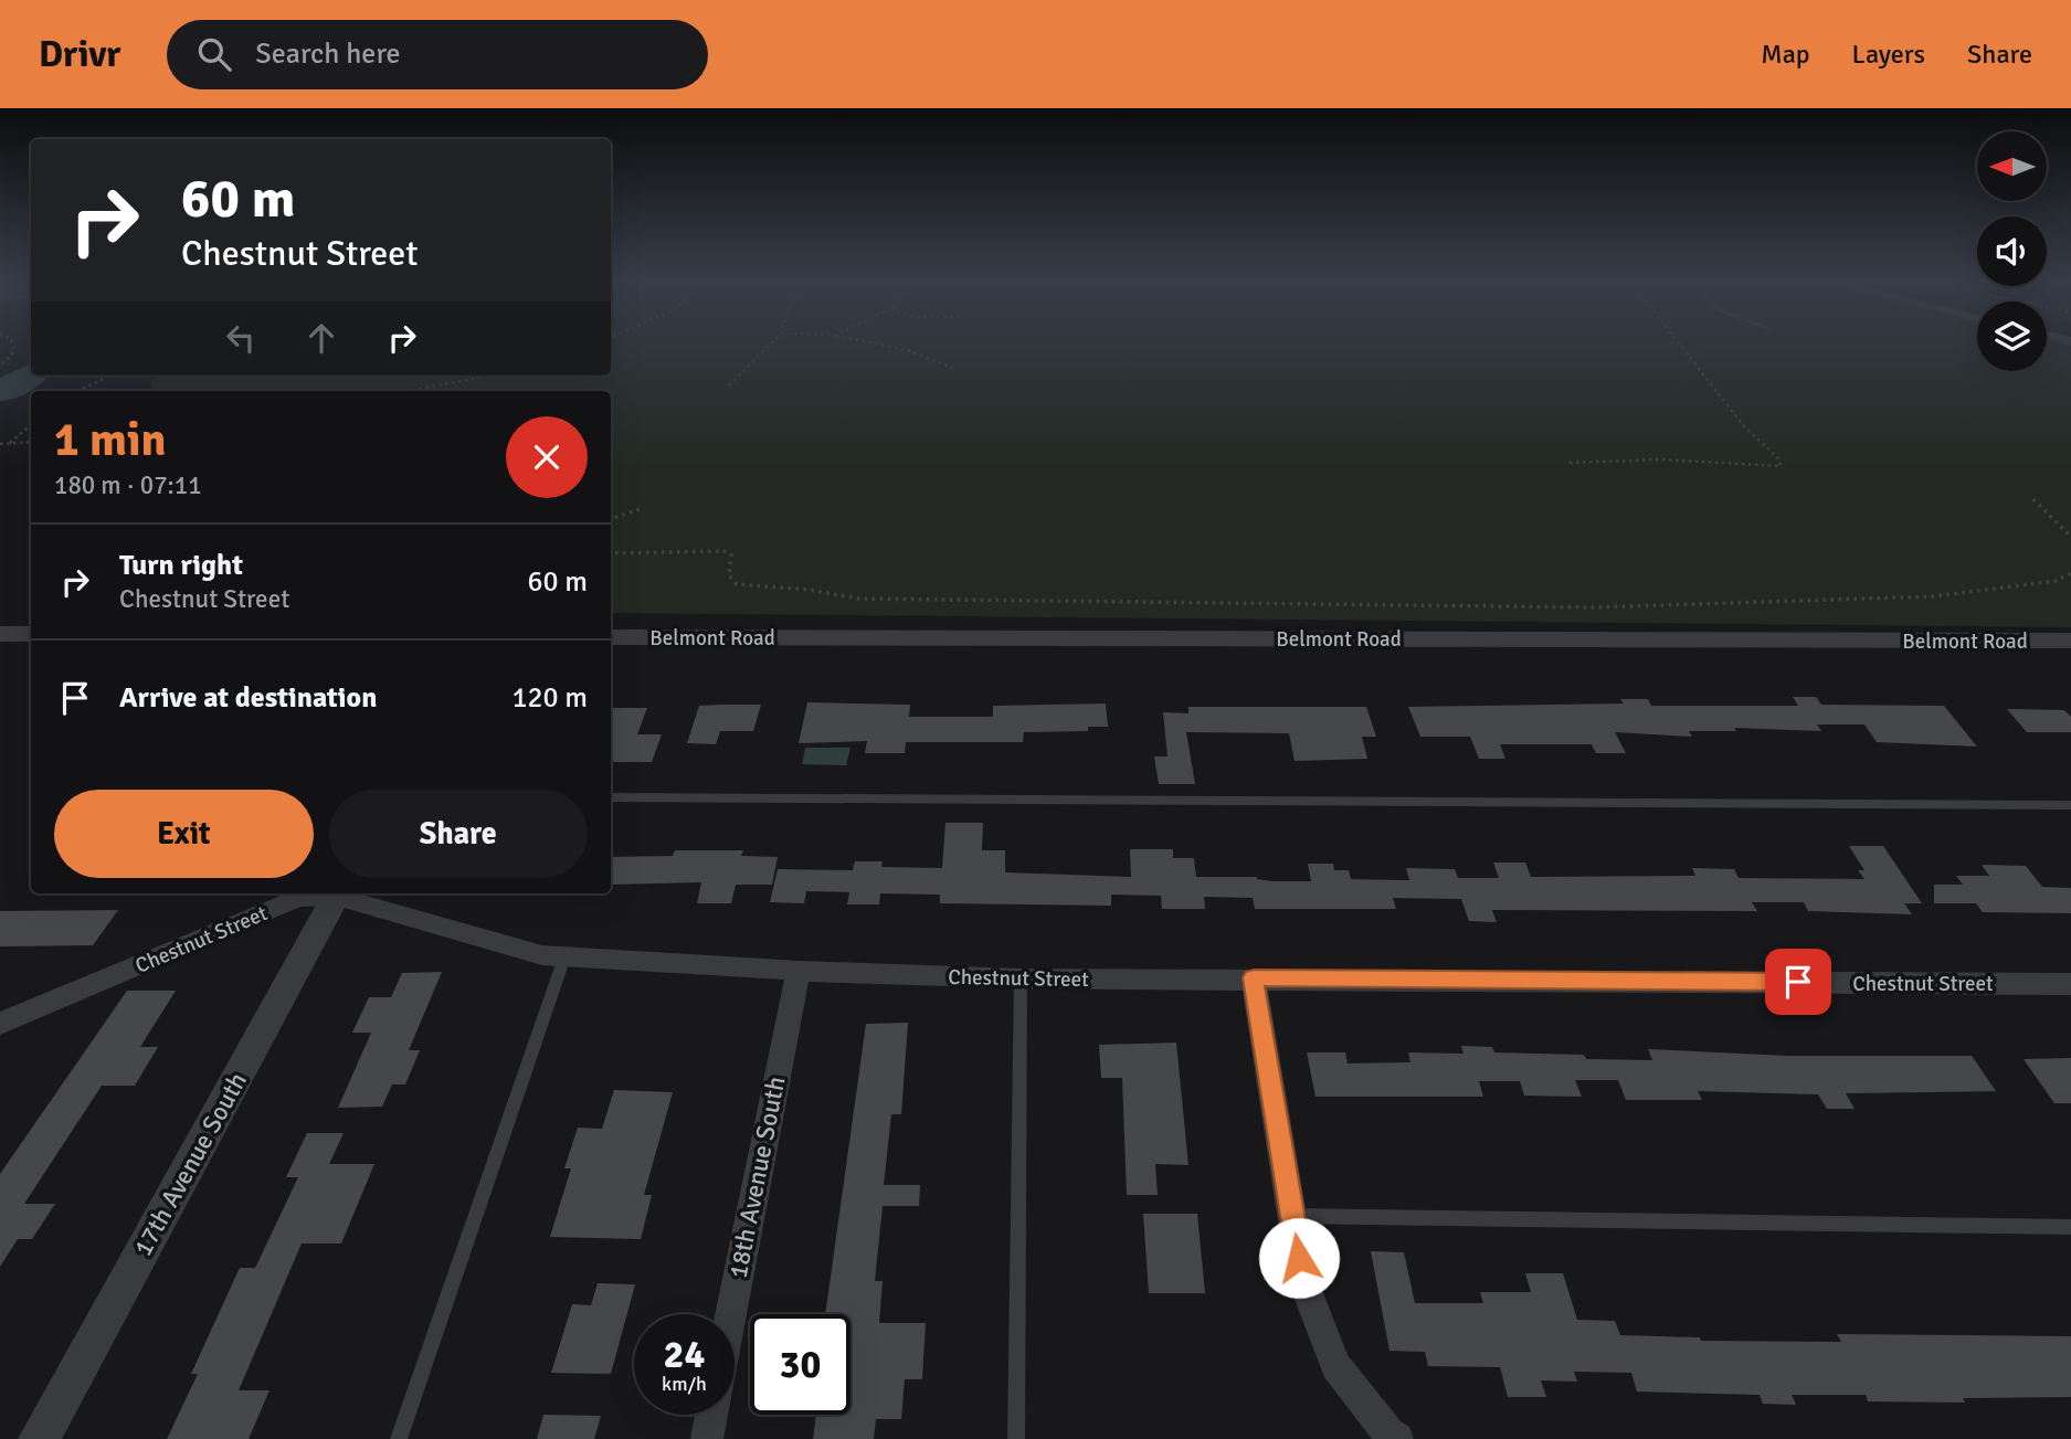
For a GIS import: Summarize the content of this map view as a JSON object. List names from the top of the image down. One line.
{"streets":{"street":["Belmont Road","Chestnut Street","17th Avenue South","18th Avenue South"]},"crossings":[["Chestnut Street","18th Avenue South"]],"north":"left","page":{"header":"Drivr","search":"Search here","nav":["Map","Layers","Share"],"turn":["60 m","Chestnut Street"],"heading":["1 min","180 m · 07:11"],"list":[{"name":"Turn right","note":"Chestnut Street","value":"60 m"},{"name":"Arrive at destination","value":"120 m"}],"buttons":["Exit","Share"],"speed":"24 km/h","limit":"30"}}
